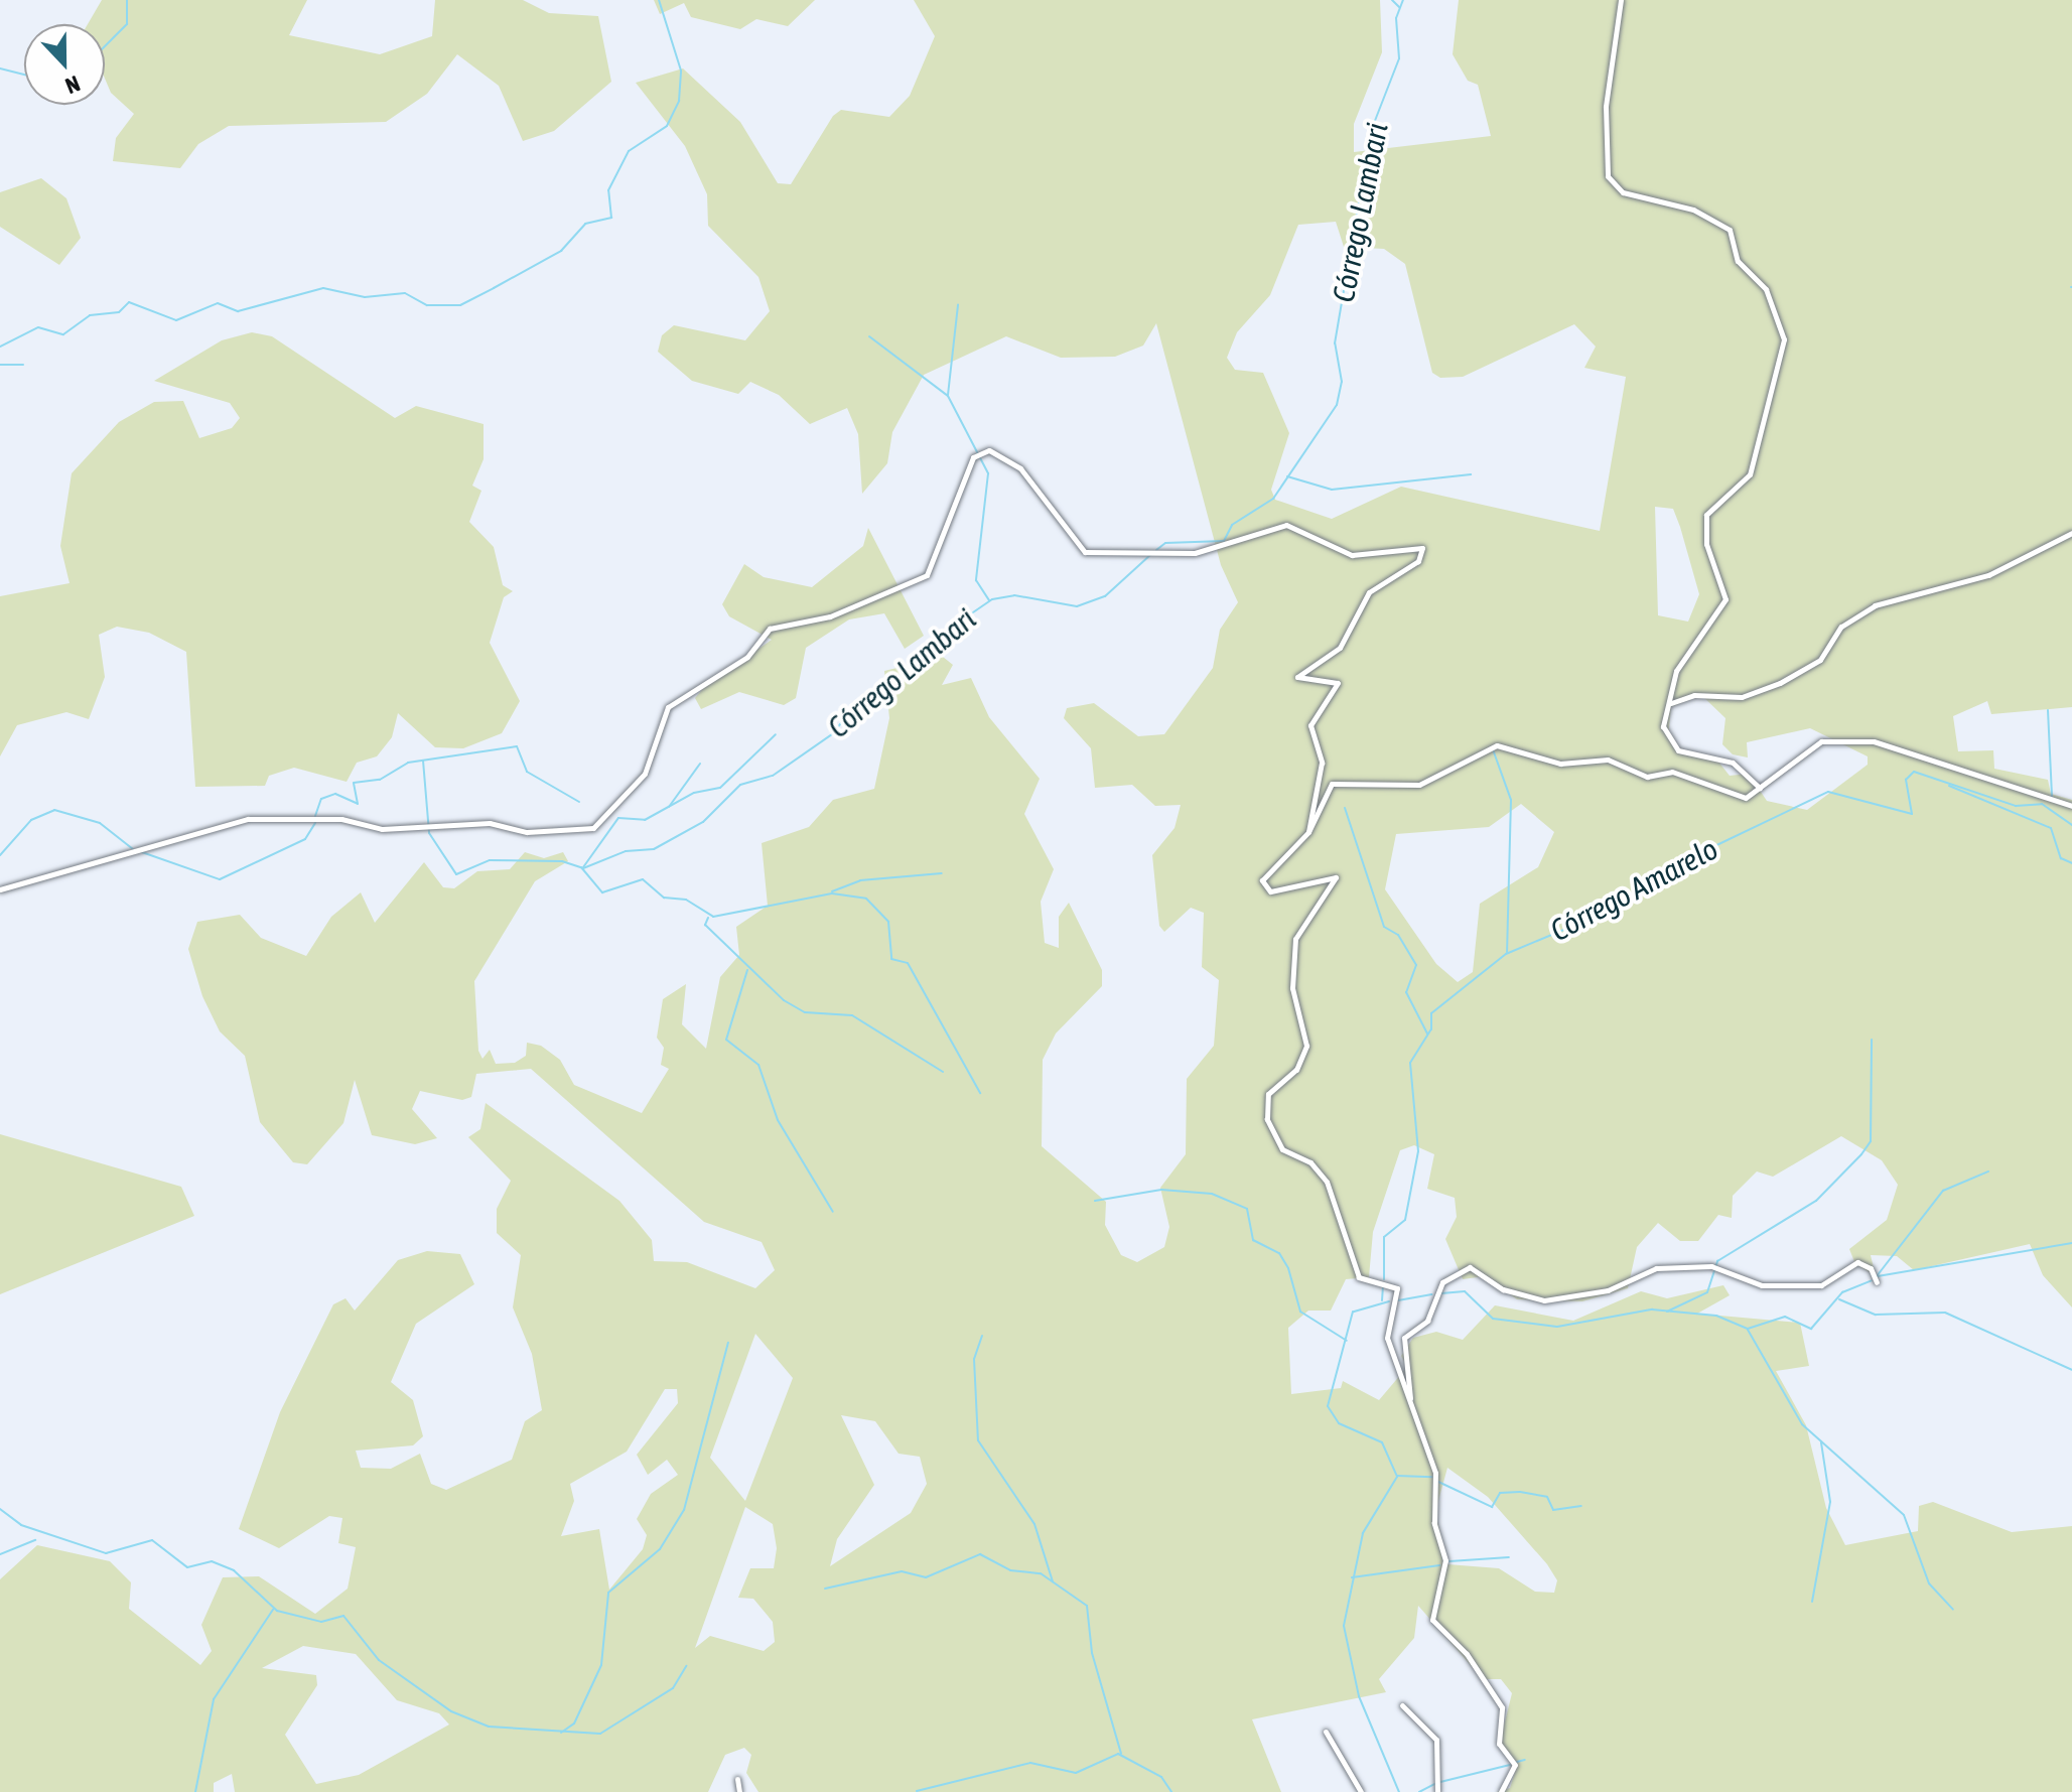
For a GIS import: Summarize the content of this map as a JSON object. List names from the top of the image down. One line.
{"water":["Córrego Lambari","Córrego Amarelo"],"north":"bottom"}
